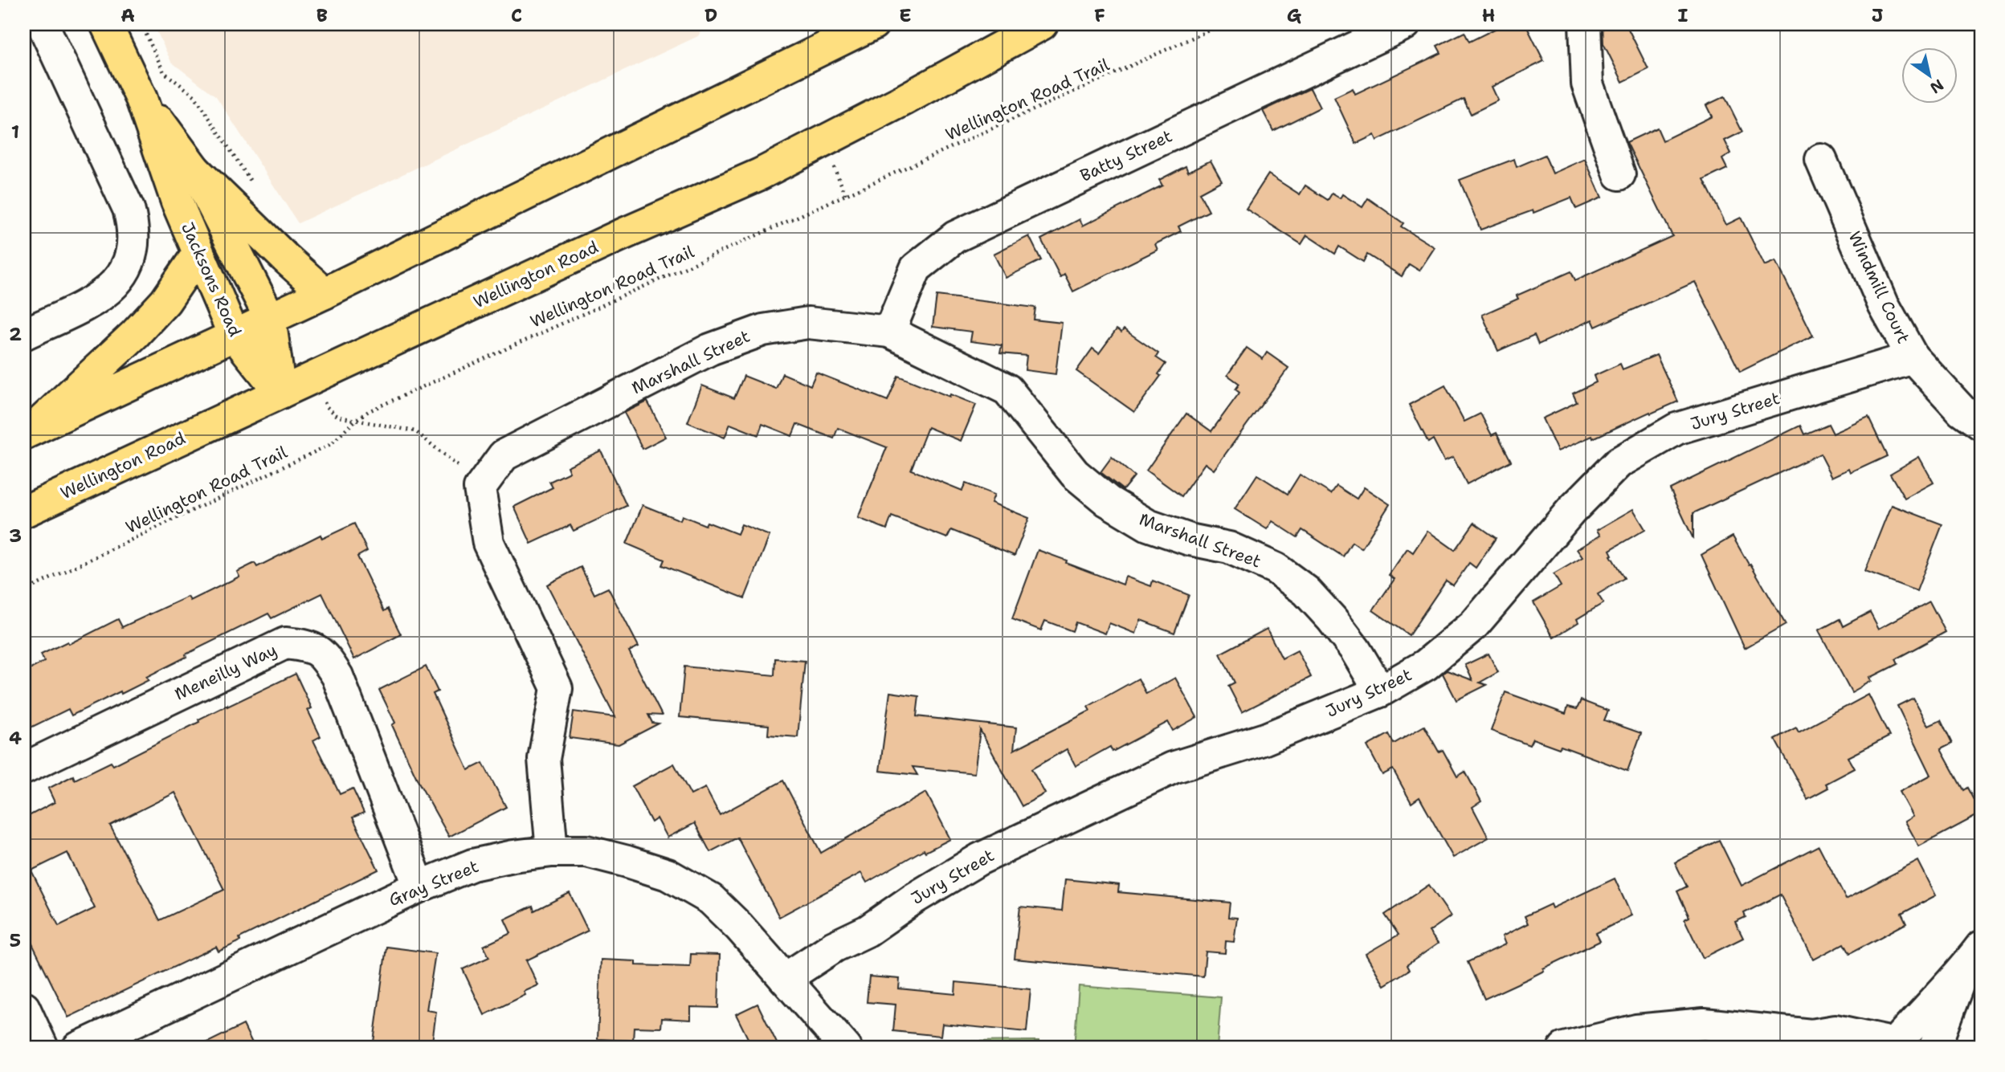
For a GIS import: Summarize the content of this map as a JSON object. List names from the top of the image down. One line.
{"streets":{"main road":["Wellington Road","Jacksons Road"],"street":["Batty Street","Windmill Court","Marshall Street","Jury Street","Meneilly Way","Gray Street"],"path":["Wellington Road Trail"]},"crossings":[["Batty Street","Marshall Street"],["Wellington Road","Jacksons Road"],["Windmill Court","Jury Street"],["Marshall Street","Jury Street"],["Jury Street","Gray Street"],["Meneilly Way","Gray Street"]],"north":"bottom right","grid":{"columns":["A","B","C","D","E","F","G","H","I","J"],"rows":["1","2","3","4","5"]}}
